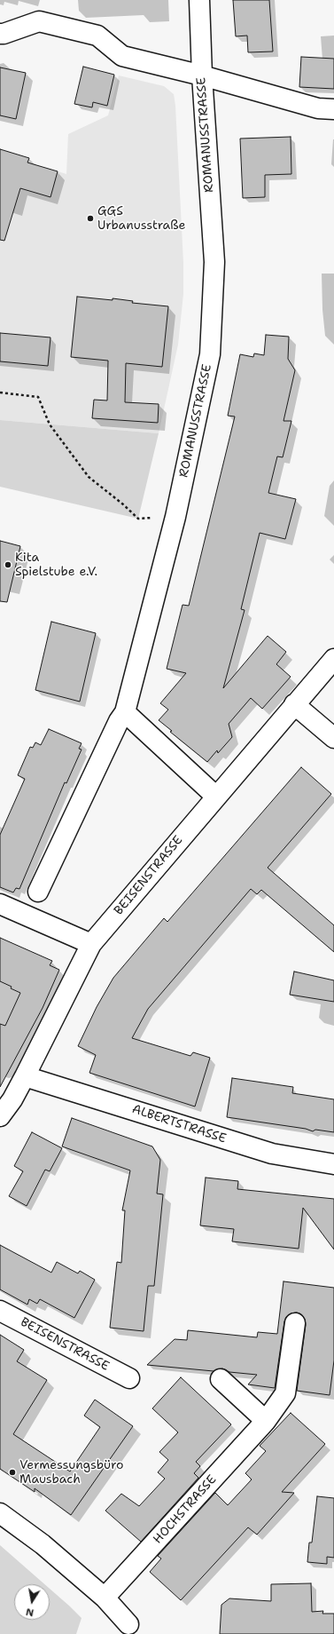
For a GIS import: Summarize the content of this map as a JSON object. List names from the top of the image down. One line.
{"streets":{"street":["ROMANUSSTRASSE","BEISENSTRASSE","ALBERTSTRASSE","HOCHSTRASSE"]},"crossings":[["BEISENSTRASSE","ALBERTSTRASSE"]],"places":["GGS Urbanusstraße","Kita Spielstube e.V.","Vermessungsbüro Mausbach"],"north":"bottom"}
